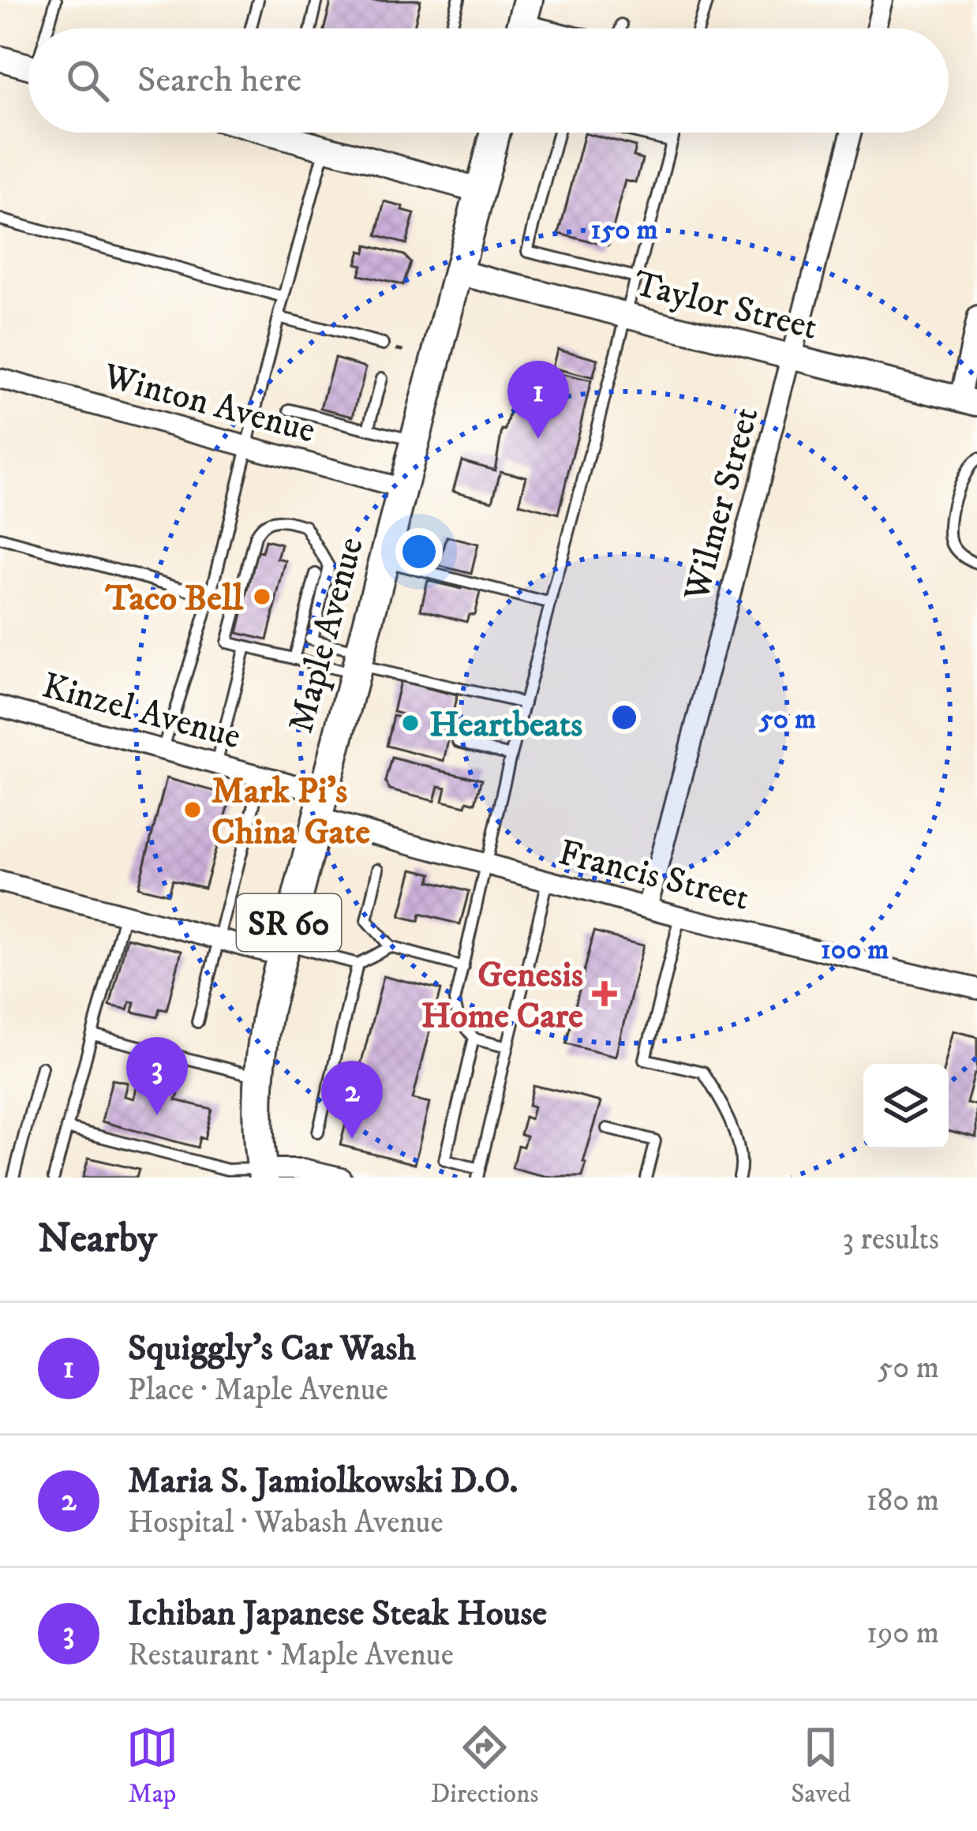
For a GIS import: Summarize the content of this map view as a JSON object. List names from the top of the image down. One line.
{"streets":{"main road":["Maple Avenue","SR 60"],"street":["Taylor Street","Winton Avenue","Wilmer Street","Kinzel Avenue","Francis Street"]},"crossings":[["Taylor Street","Wilmer Street"],["Taylor Street","Maple Avenue"],["Winton Avenue","Maple Avenue"],["Wilmer Street","Francis Street"],["Maple Avenue","Kinzel Avenue"],["Maple Avenue","Francis Street"],["Kinzel Avenue","Francis Street"]],"places":{"other":["Taco Bell","Heartbeats","Mark Pi's China Gate"],"health":["Genesis Home Care"]},"page":{"search":"Search here","pins":["1","3","2"],"heading":["Nearby","3 results"],"list":[{"mark":"1","name":"Squiggly's Car Wash","note":"Place · Maple Avenue","value":"50 m"},{"mark":"2","name":"Maria S. Jamiolkowski D.O.","note":"Hospital · Wabash Avenue","value":"180 m"},{"mark":"3","name":"Ichiban Japanese Steak House","note":"Restaurant · Maple Avenue","value":"190 m"}],"nav":["Map","Directions","Saved"]},"rings":["150 m","50 m","100 m"]}
